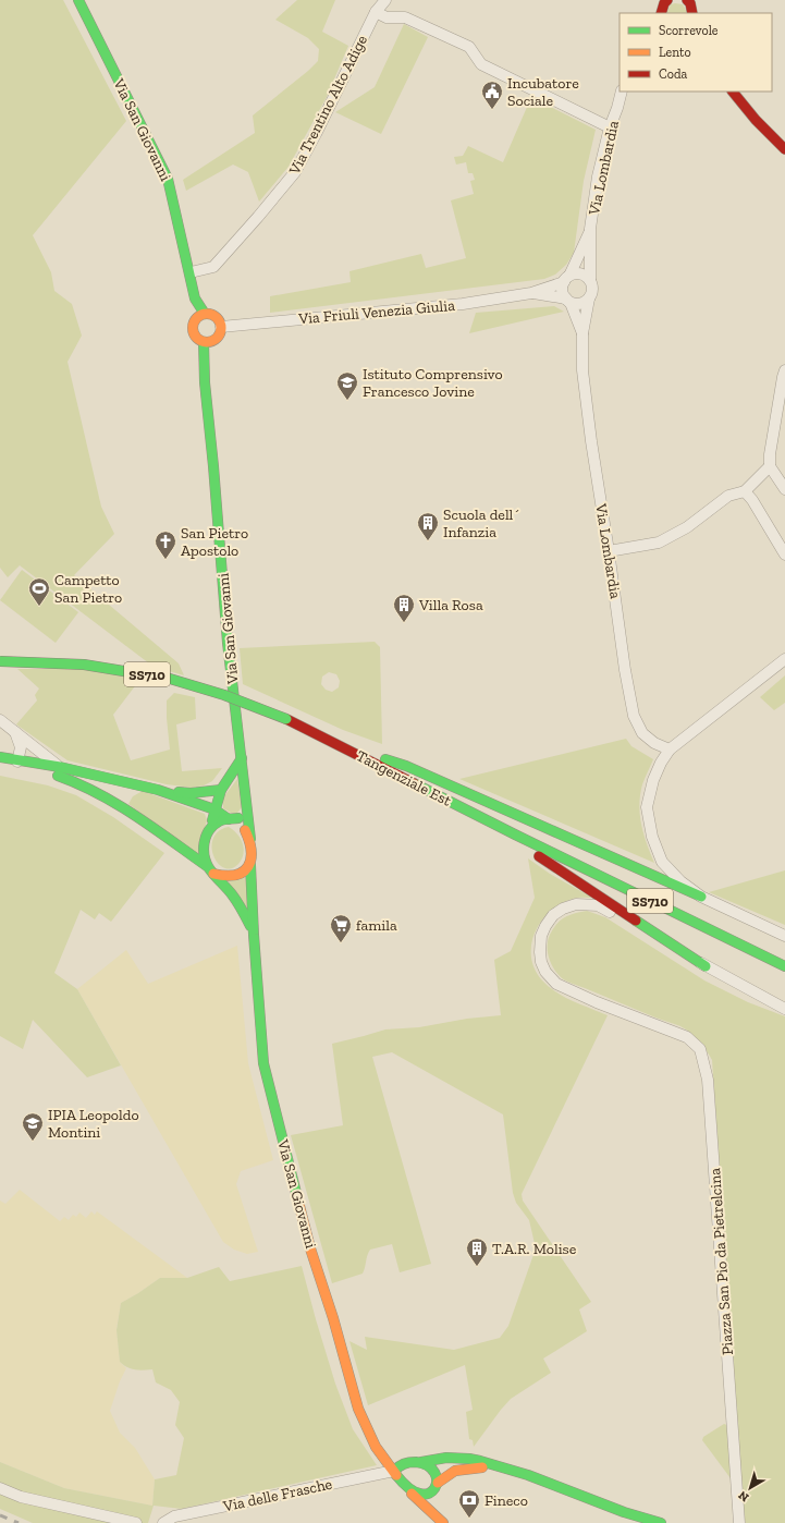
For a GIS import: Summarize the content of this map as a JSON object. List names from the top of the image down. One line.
{"streets":{"main road":["Via San Giovanni","SS710","Tangenziale Est"],"street":["Via Trentino Alto Adige","Via Lombardia","Via Friuli Venezia Giulia","Piazza San Pio da Pietrelcina","Via delle Frasche"]},"crossings":[["Via Trentino Alto Adige","Via San Giovanni"],["Via San Giovanni","Via Friuli Venezia Giulia"],["Via San Giovanni","Via delle Frasche"],["Via Lombardia","Via Friuli Venezia Giulia"]],"places":{"public building":["Incubatore Sociale"],"school or university":["Istituto Comprensivo Francesco Jovine","IPIA Leopoldo Montini"],"building":["Scuola dell´ Infanzia","Villa Rosa","T.A.R. Molise"],"church":["San Pietro Apostolo"],"sports":["Campetto San Pietro"],"supermarket":["famila"],"bank":["Fineco"]},"legend":["Scorrevole","Lento","Coda"],"north":"bottom left"}
